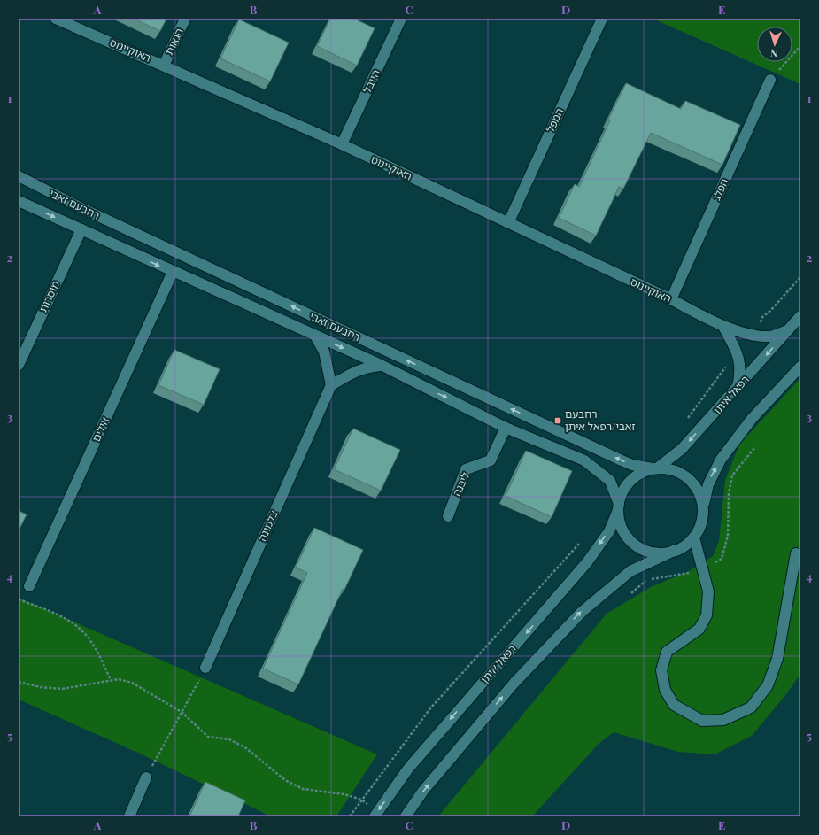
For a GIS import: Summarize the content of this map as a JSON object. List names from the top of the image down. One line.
{"streets":{"street":["הגאות","האוקיינוס","היובל","המפל","הפלג","רחבעם זאבי","מוסרות","רפאל איתן","אילים","ליבנה","צלמונה"]},"crossings":[["הגאות","האוקיינוס"],["האוקיינוס","היובל"],["האוקיינוס","המפל"],["האוקיינוס","הפלג"],["האוקיינוס","רפאל איתן"],["רחבעם זאבי","מוסרות"],["רחבעם זאבי","רפאל איתן"],["רחבעם זאבי","אילים"],["רחבעם זאבי","ליבנה"]],"places":{"transit":["רחבעם זאבי/רפאל איתן"]},"north":"bottom","grid":{"columns":["A","B","C","D","E"],"rows":["1","2","3","4","5"]}}
